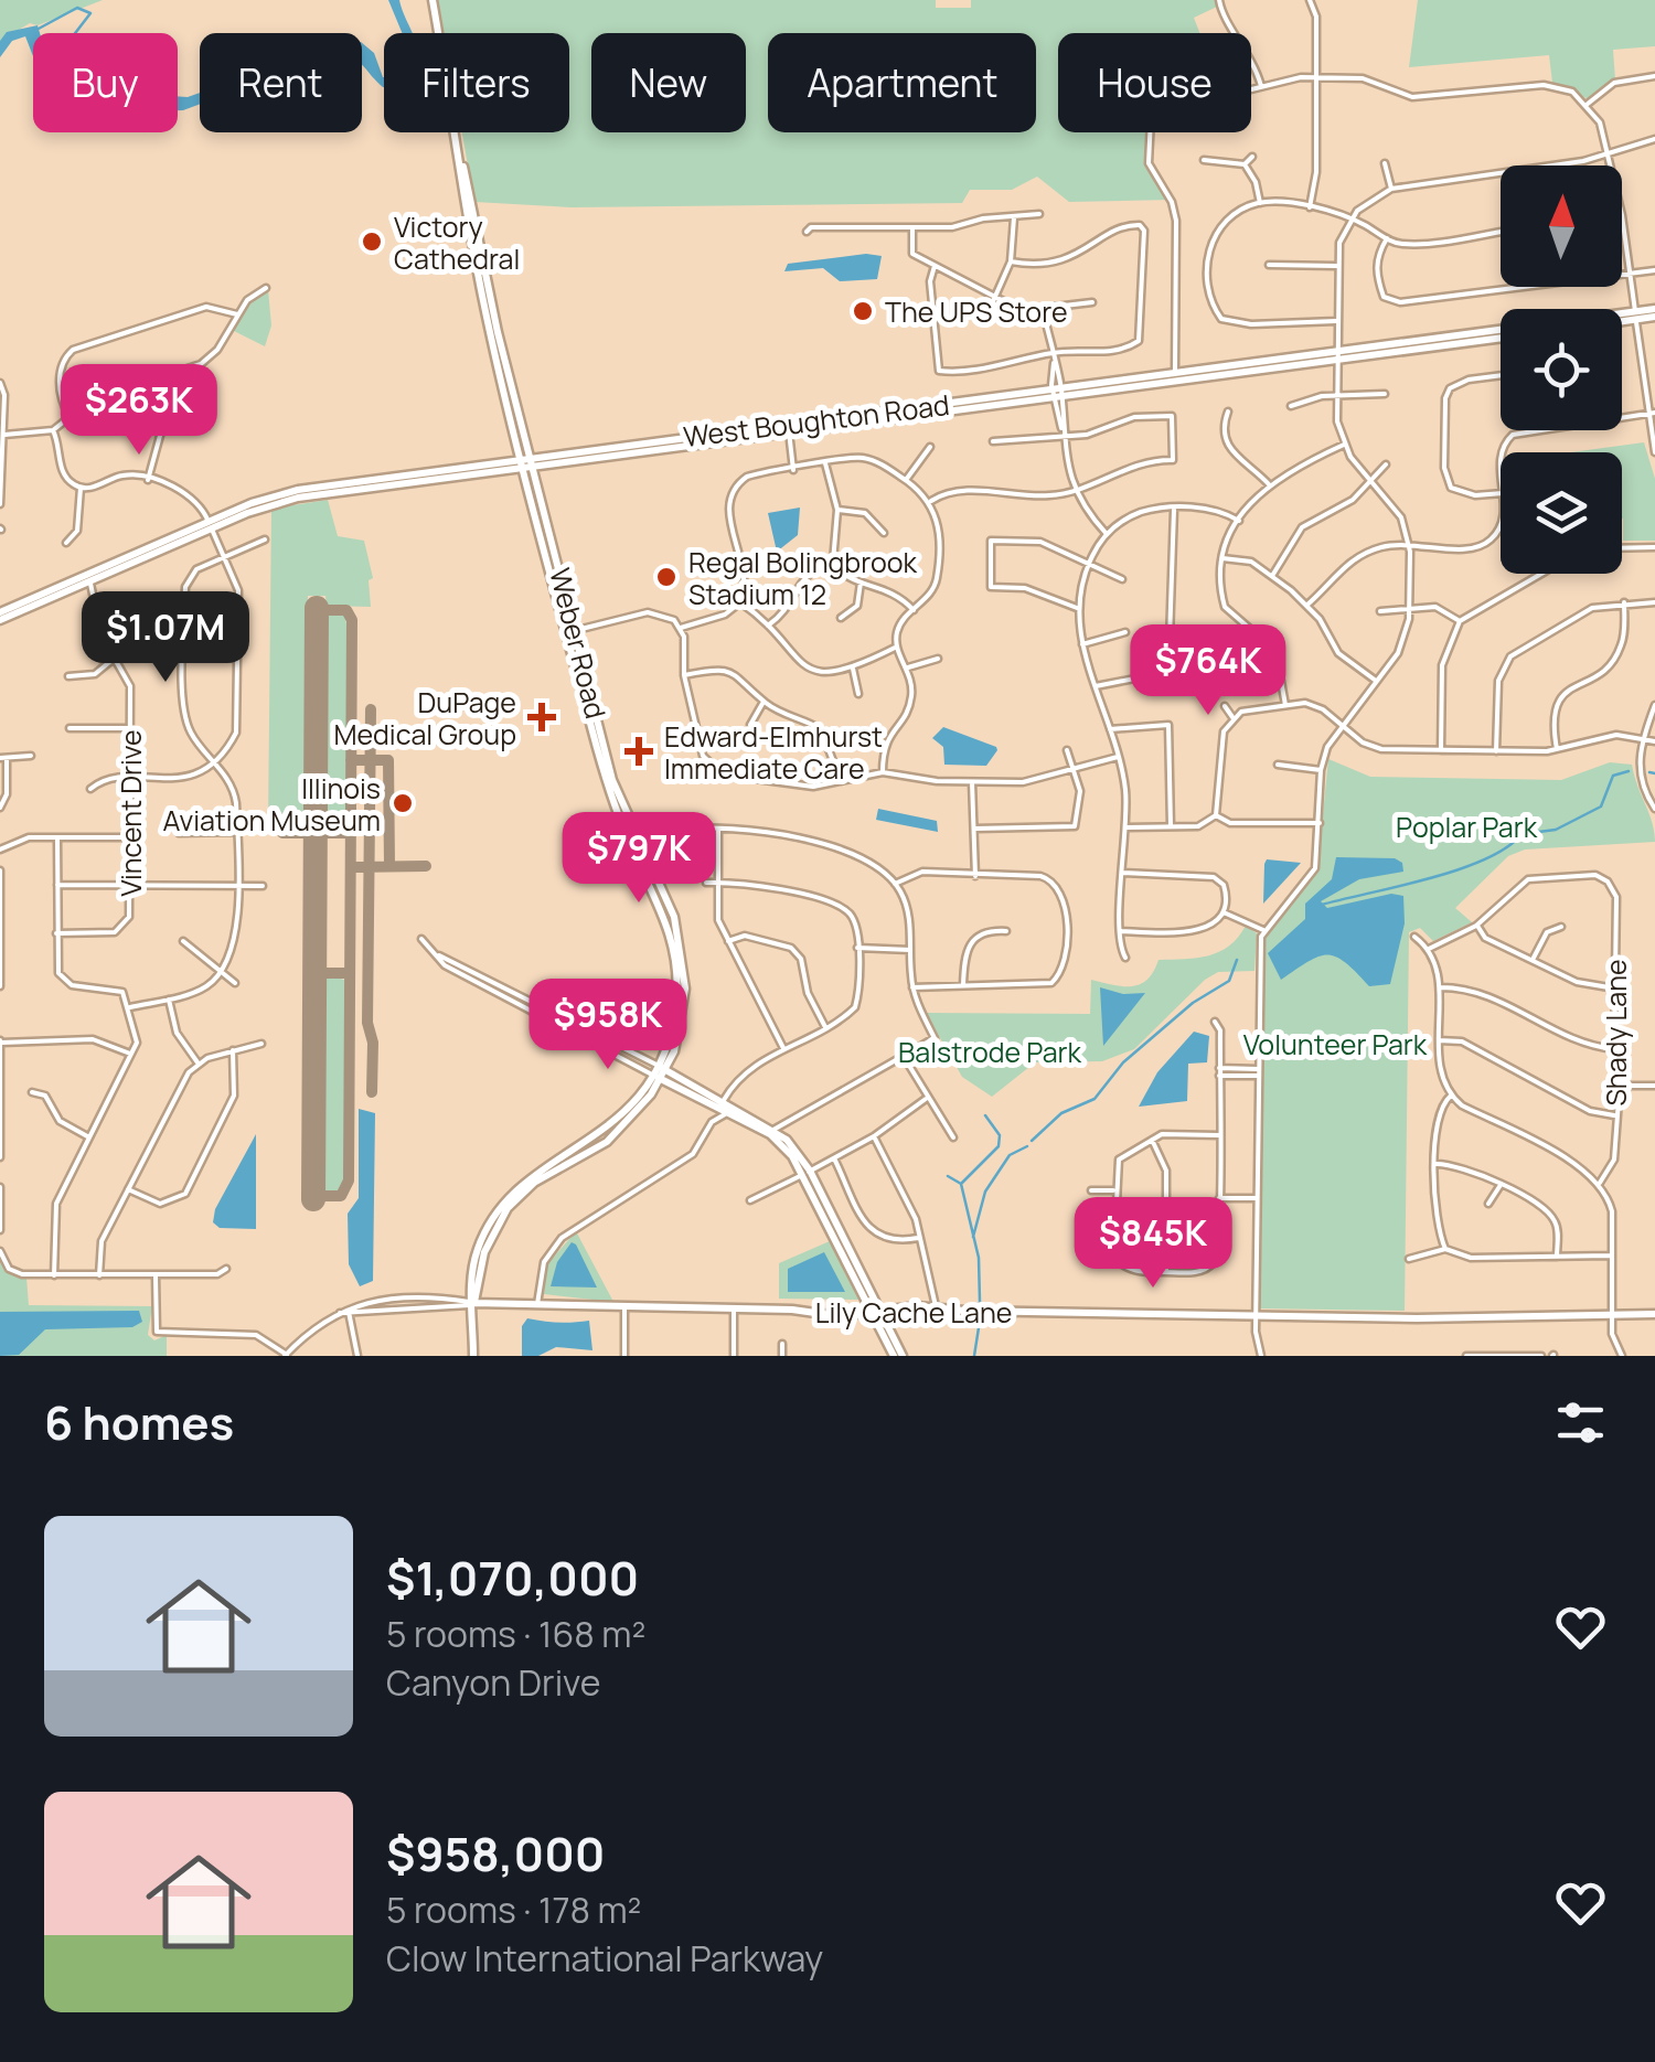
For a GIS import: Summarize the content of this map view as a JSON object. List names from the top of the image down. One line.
{"streets":{"main road":["West Boughton Road","Weber Road","Lily Cache Lane"],"street":["Vincent Drive","Shady Lane"]},"crossings":[["West Boughton Road","Weber Road"],["West Boughton Road","Vincent Drive"],["Weber Road","Lily Cache Lane"]],"parks":["Poplar Park","Volunteer Park","Balstrode Park"],"places":{"other":["Victory Cathedral","The UPS Store","Regal Bolingbrook Stadium 12","Illinois Aviation Museum"],"health":["DuPage Medical Group","Edward-Elmhurst Immediate Care"]},"north":"top","page":{"chip":["Buy","Rent","Filters","New","Apartment","House"],"price":["$263K","$1.07M","$764K","$797K","$958K","$845K"],"heading":"6 homes","list":[{"name":"$1,070,000","note":"5 rooms · 168 m² · Canyon Drive"},{"name":"$958,000","note":"5 rooms · 178 m² · Clow International Parkway"}]}}
